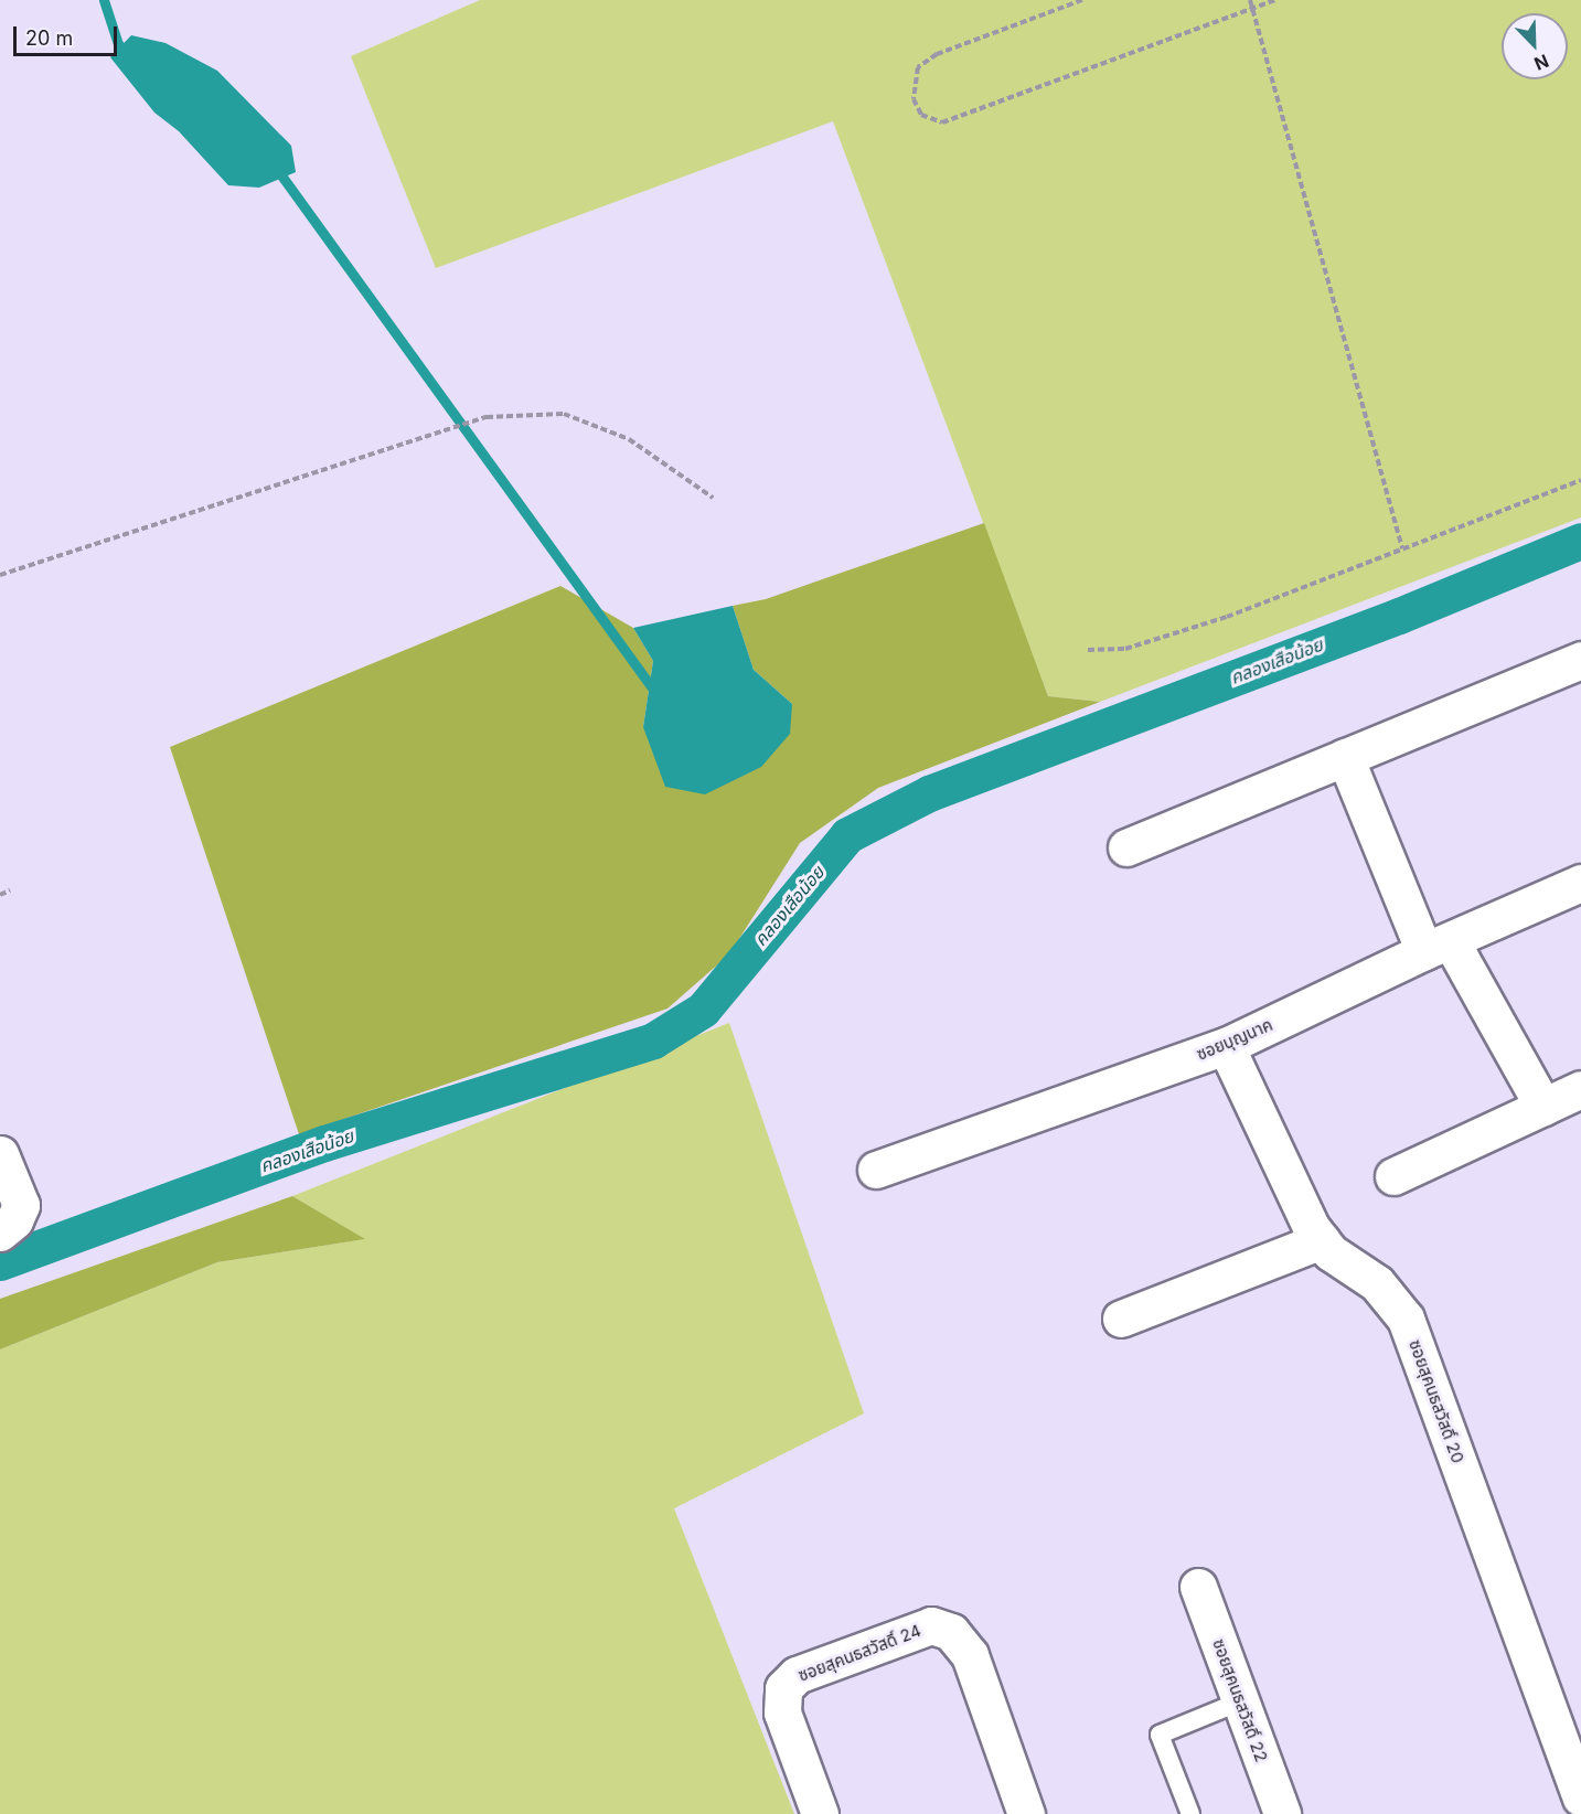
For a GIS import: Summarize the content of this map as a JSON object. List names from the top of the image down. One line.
{"streets":{"street":["ซอยบุญนาค","ซอยสุคนธสวัสดิ์ 20","ซอยสุคนธสวัสดิ์ 24","ซอยสุคนธสวัสดิ์ 22"]},"crossings":[["ซอยบุญนาค","ซอยสุคนธสวัสดิ์ 20"]],"water":["คลองเสือน้อย"],"scale_bar":"20 m","north":"bottom right"}
